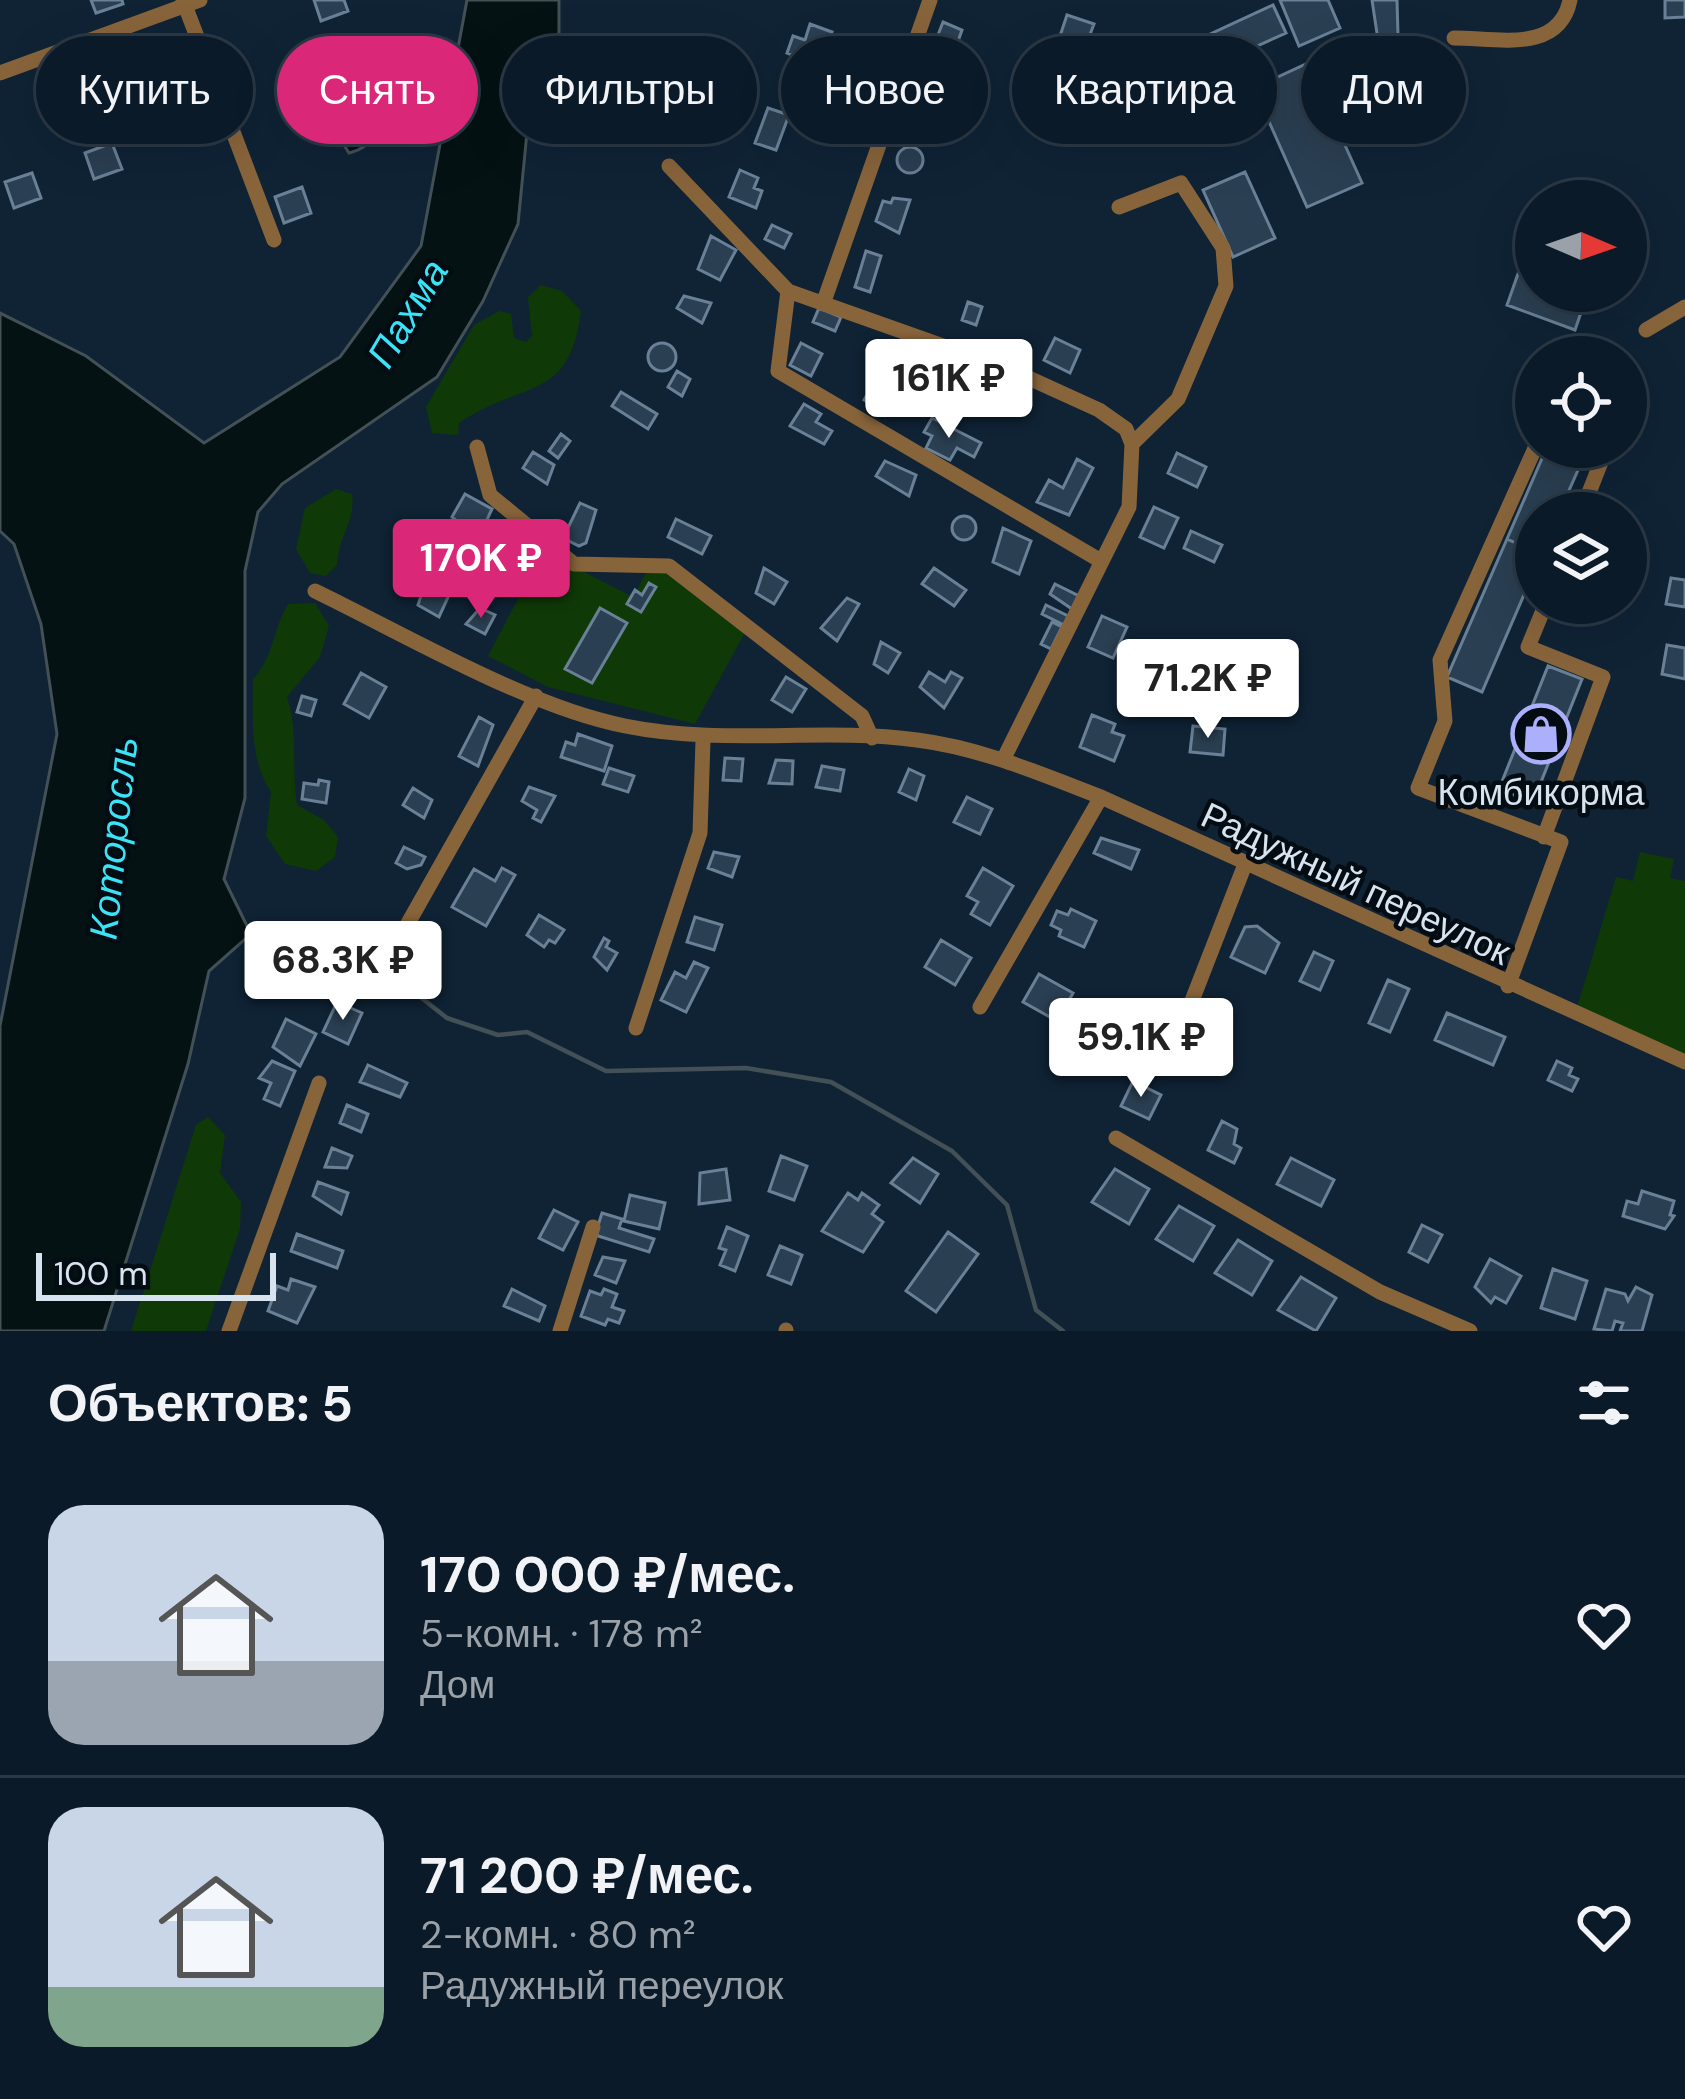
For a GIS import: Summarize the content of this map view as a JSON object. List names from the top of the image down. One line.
{"streets":{"street":["Радужный переулок"]},"water":["Пахма","Которосль"],"places":{"shop":["Комбикорма"]},"scale_bar":"100 m","north":"right","page":{"chip":["Купить","Снять","Фильтры","Новое","Квартира","Дом"],"price":["161K ₽","170K ₽","71.2K ₽","68.3K ₽","59.1K ₽"],"scale":"100 m","heading":"Объектов: 5","list":[{"name":"170 000 ₽/мес.","note":"5-комн. · 178 m² · Дом"},{"name":"71 200 ₽/мес.","note":"2-комн. · 80 m² · Радужный переулок"}]}}
